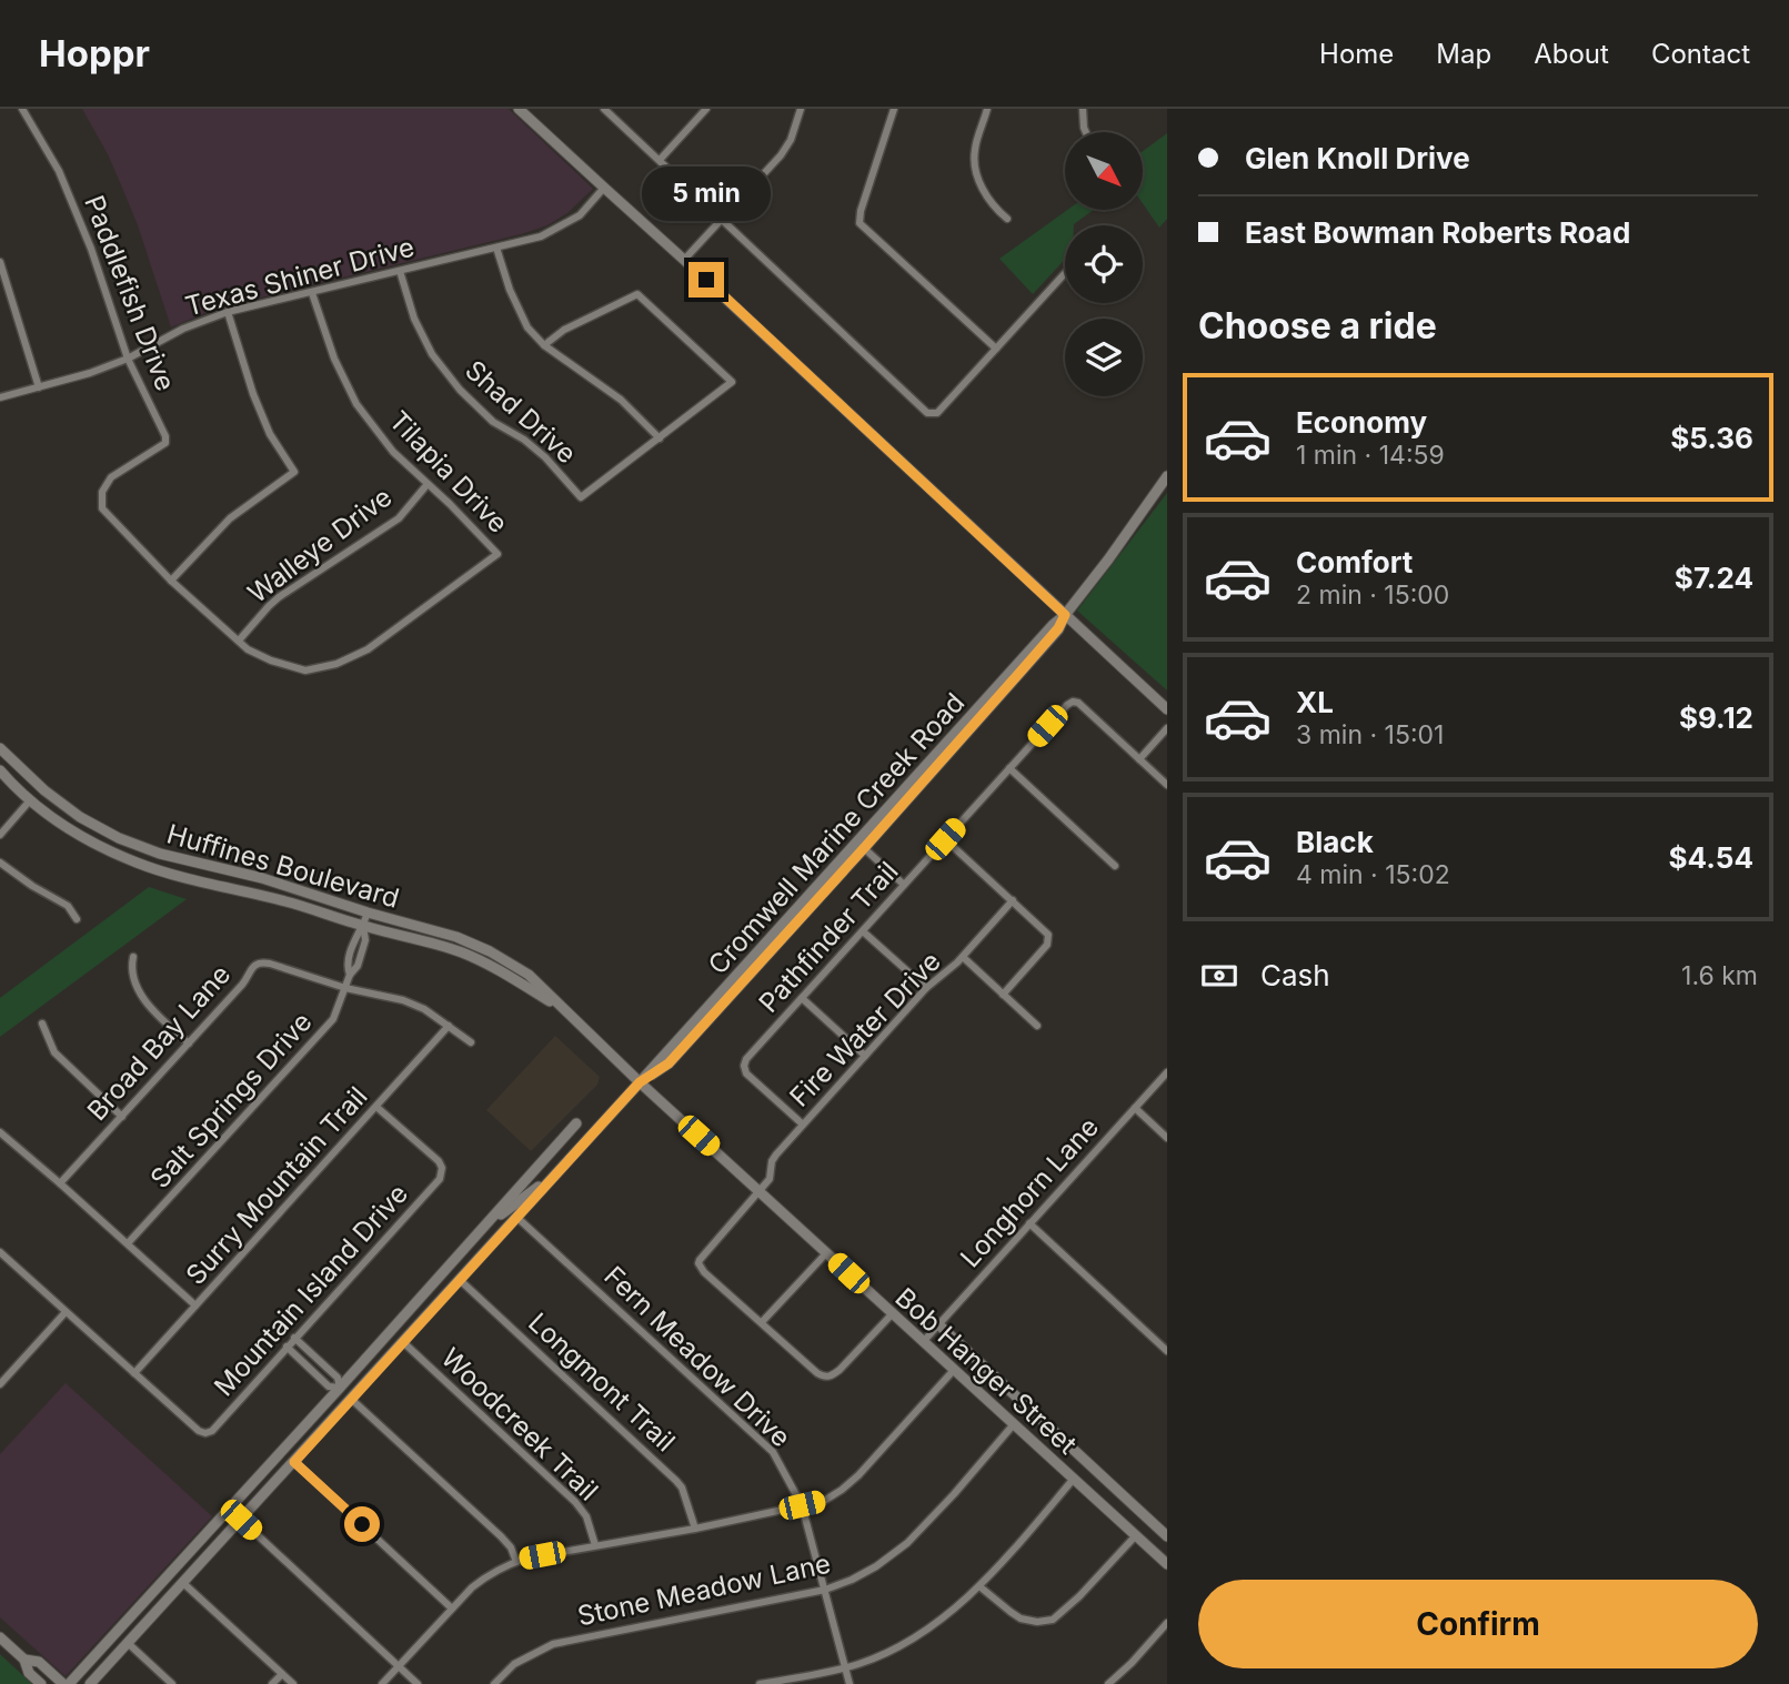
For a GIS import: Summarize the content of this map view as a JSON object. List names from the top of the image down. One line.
{"streets":{"main road":["Cromwell Marine Creek Road","Huffines Boulevard","Bob Hanger Street"],"street":["Texas Shiner Drive","Paddlefish Drive","Shad Drive","Tilapia Drive","Walleye Drive","Pathfinder Trail","Fire Water Drive","Broad Bay Lane","Salt Springs Drive","Surry Mountain Trail","Longhorn Lane","Mountain Island Drive","Fern Meadow Drive","Longmont Trail","Woodcreek Trail","Stone Meadow Lane"]},"crossings":[["Texas Shiner Drive","Paddlefish Drive"],["Texas Shiner Drive","Shad Drive"],["Texas Shiner Drive","Tilapia Drive"],["Tilapia Drive","Walleye Drive"],["Cromwell Marine Creek Road","Huffines Boulevard"],["Cromwell Marine Creek Road","Fern Meadow Drive"],["Cromwell Marine Creek Road","Bob Hanger Street"],["Cromwell Marine Creek Road","Longmont Trail"],["Cromwell Marine Creek Road","Woodcreek Trail"],["Huffines Boulevard","Salt Springs Drive"],["Huffines Boulevard","Bob Hanger Street"],["Pathfinder Trail","Fire Water Drive"],["Fire Water Drive","Bob Hanger Street"],["Broad Bay Lane","Salt Springs Drive"],["Broad Bay Lane","Surry Mountain Trail"],["Surry Mountain Trail","Mountain Island Drive"],["Longhorn Lane","Bob Hanger Street"],["Fern Meadow Drive","Stone Meadow Lane"],["Bob Hanger Street","Stone Meadow Lane"]],"north":"bottom right","page":{"header":"Hoppr","nav":["Home","Map","About","Contact"],"banner":["Glen Knoll Drive","East Bowman Roberts Road"],"bubble":"5 min","heading":"Choose a ride","list":[{"name":"Economy","note":"1 min · 14:59","value":"$5.36"},{"name":"Comfort","note":"2 min · 15:00","value":"$7.24"},{"name":"XL","note":"3 min · 15:01","value":"$9.12"},{"name":"Black","note":"4 min · 15:02","value":"$4.54"}],"pay":["Cash","1.6 km"],"buttons":"Confirm"}}
